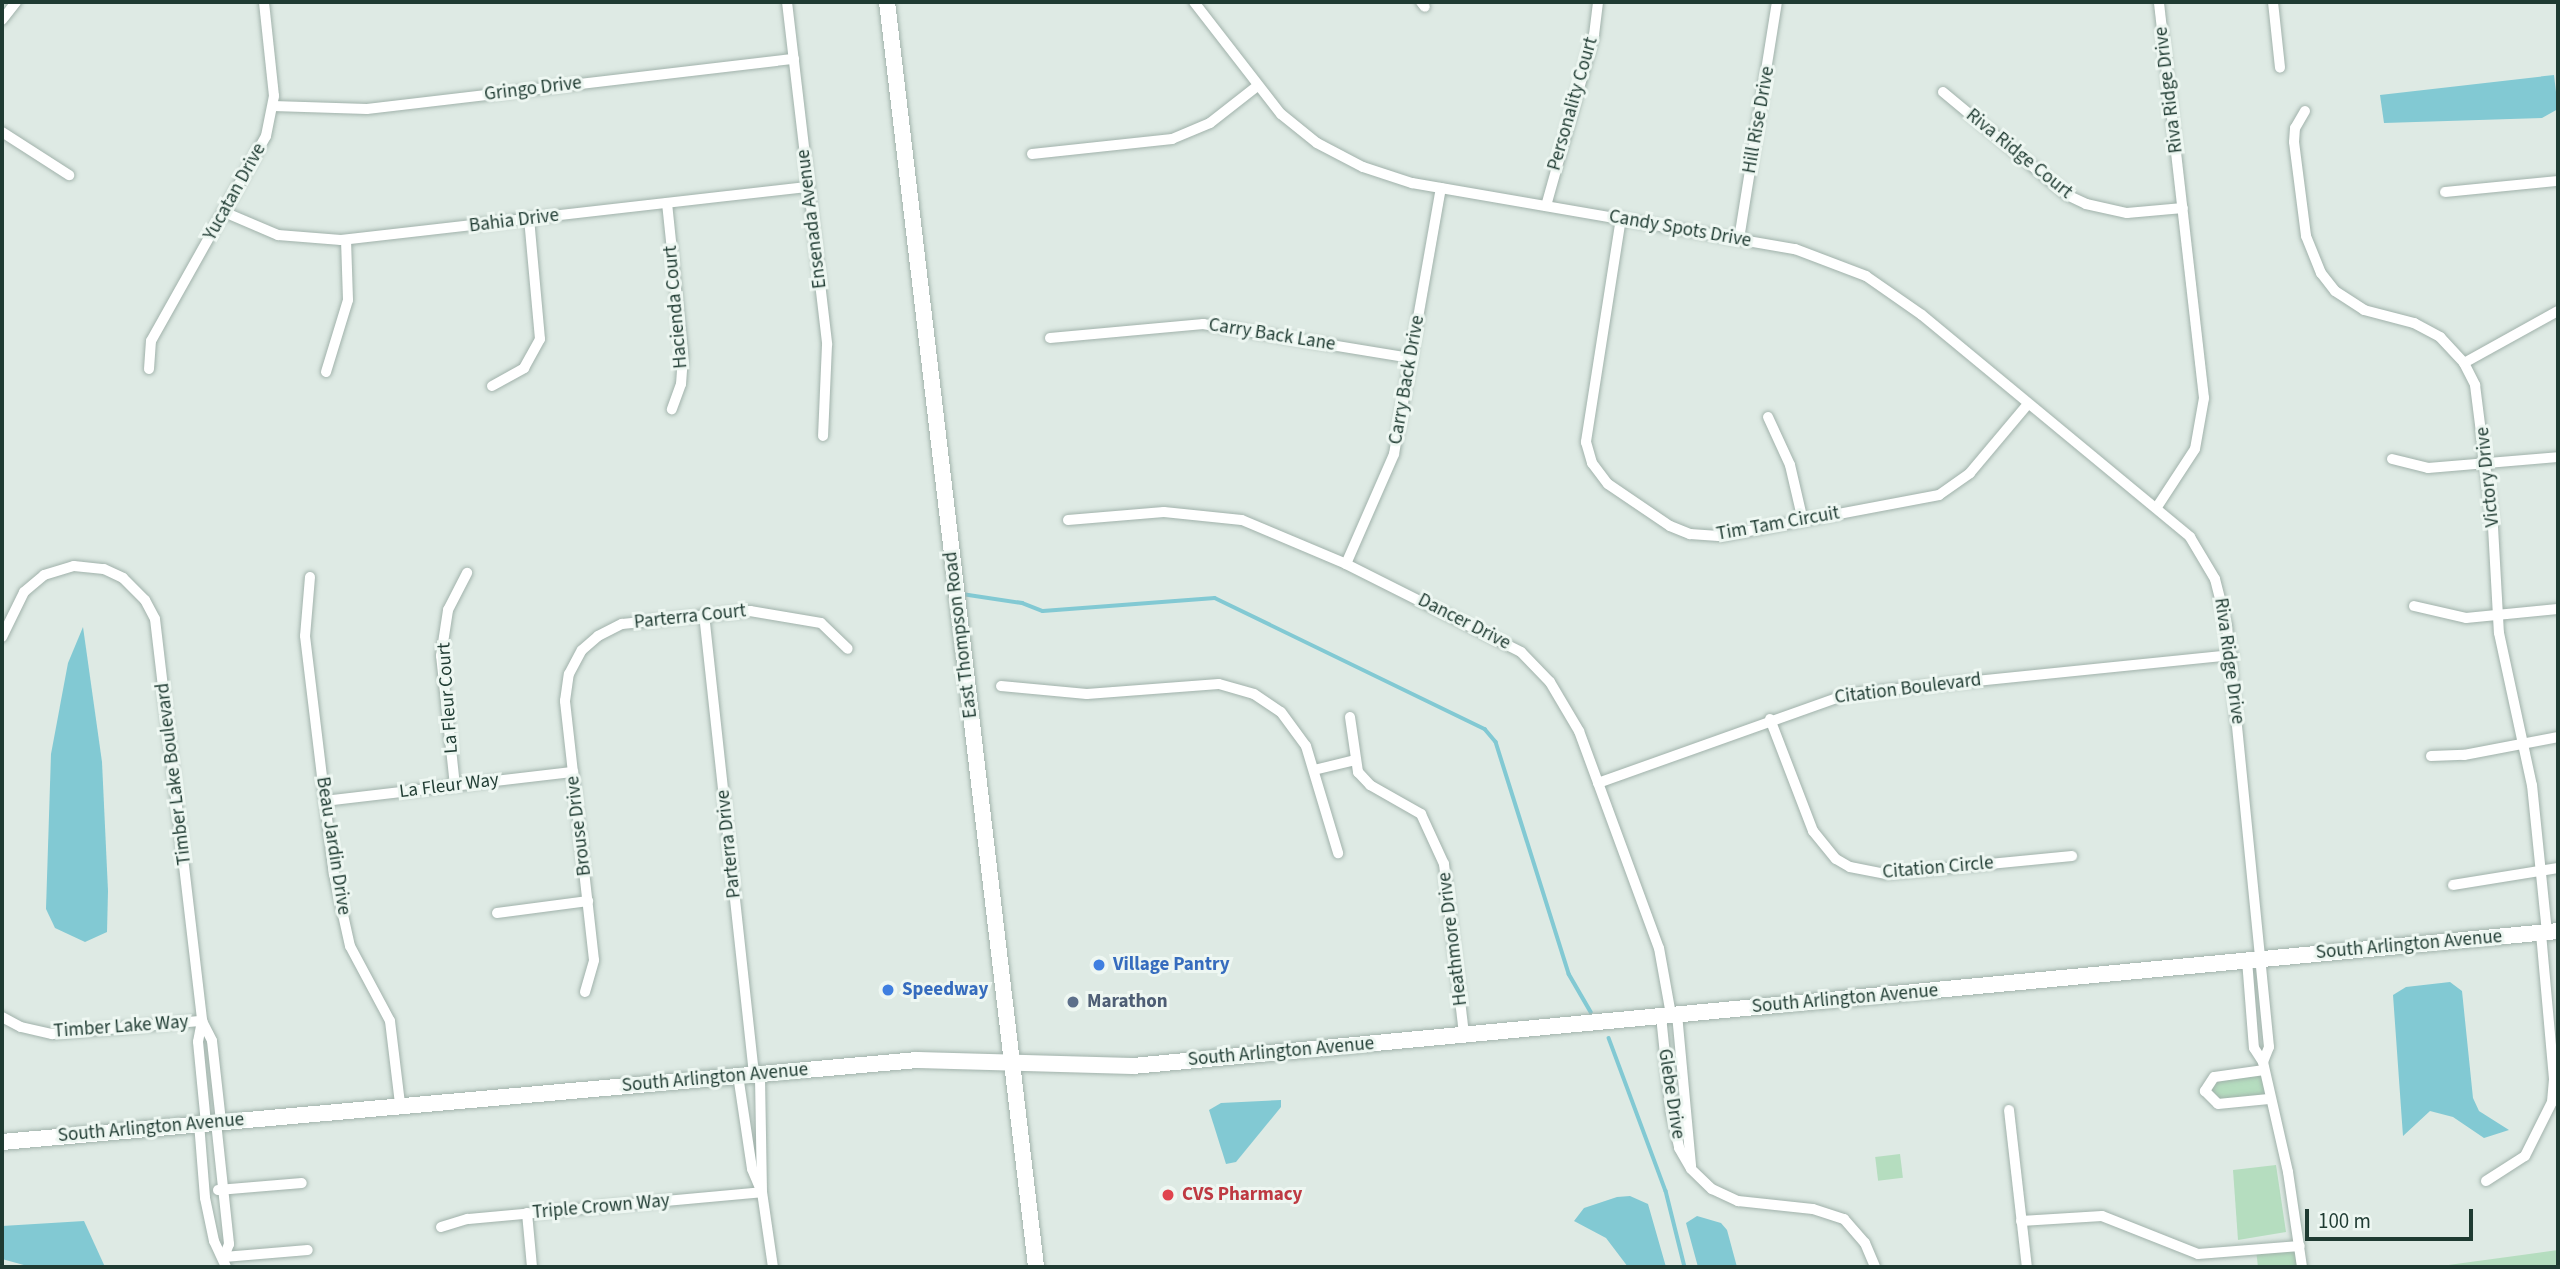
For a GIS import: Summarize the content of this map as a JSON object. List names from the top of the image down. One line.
{"streets":{"main road":["East Thompson Road","South Arlington Avenue"],"street":["Gringo Drive","Riva Ridge Drive","Personality Court","Hill Rise Drive","Riva Ridge Court","Yucatan Drive","Ensenada Avenue","Bahia Drive","Candy Spots Drive","Hacienda Court","Carry Back Lane","Carry Back Drive","Victory Drive","Tim Tam Circuit","Parterra Court","Dancer Drive","Citation Boulevard","La Fleur Court","Timber Lake Boulevard","La Fleur Way","Brouse Drive","Parterra Drive","Beau Jardin Drive","Citation Circle","Heathmore Drive","Timber Lake Way","Glebe Drive","Triple Crown Way"]},"crossings":[["Gringo Drive","Yucatan Drive"],["Gringo Drive","Ensenada Avenue"],["Riva Ridge Drive","Riva Ridge Court"],["Riva Ridge Drive","Candy Spots Drive"],["Riva Ridge Drive","Citation Boulevard"],["Riva Ridge Drive","South Arlington Avenue"],["Personality Court","Candy Spots Drive"],["Hill Rise Drive","Candy Spots Drive"],["Yucatan Drive","Bahia Drive"],["Ensenada Avenue","Bahia Drive"],["Bahia Drive","Hacienda Court"],["Candy Spots Drive","Carry Back Drive"],["Candy Spots Drive","Tim Tam Circuit"],["Carry Back Lane","Carry Back Drive"],["Carry Back Drive","Dancer Drive"],["Victory Drive","South Arlington Avenue"],["Parterra Court","Brouse Drive"],["Parterra Court","Parterra Drive"],["Dancer Drive","Citation Boulevard"],["Dancer Drive","South Arlington Avenue"],["Dancer Drive","Glebe Drive"],["East Thompson Road","South Arlington Avenue"],["Citation Boulevard","Citation Circle"],["La Fleur Court","La Fleur Way"],["Timber Lake Boulevard","South Arlington Avenue"],["Timber Lake Boulevard","Timber Lake Way"],["La Fleur Way","Brouse Drive"],["La Fleur Way","Beau Jardin Drive"],["Parterra Drive","South Arlington Avenue"],["Beau Jardin Drive","South Arlington Avenue"],["Heathmore Drive","South Arlington Avenue"],["South Arlington Avenue","Glebe Drive"]],"places":["Village Pantry","Speedway","Marathon","CVS Pharmacy"],"scale_bar":"100 m"}
